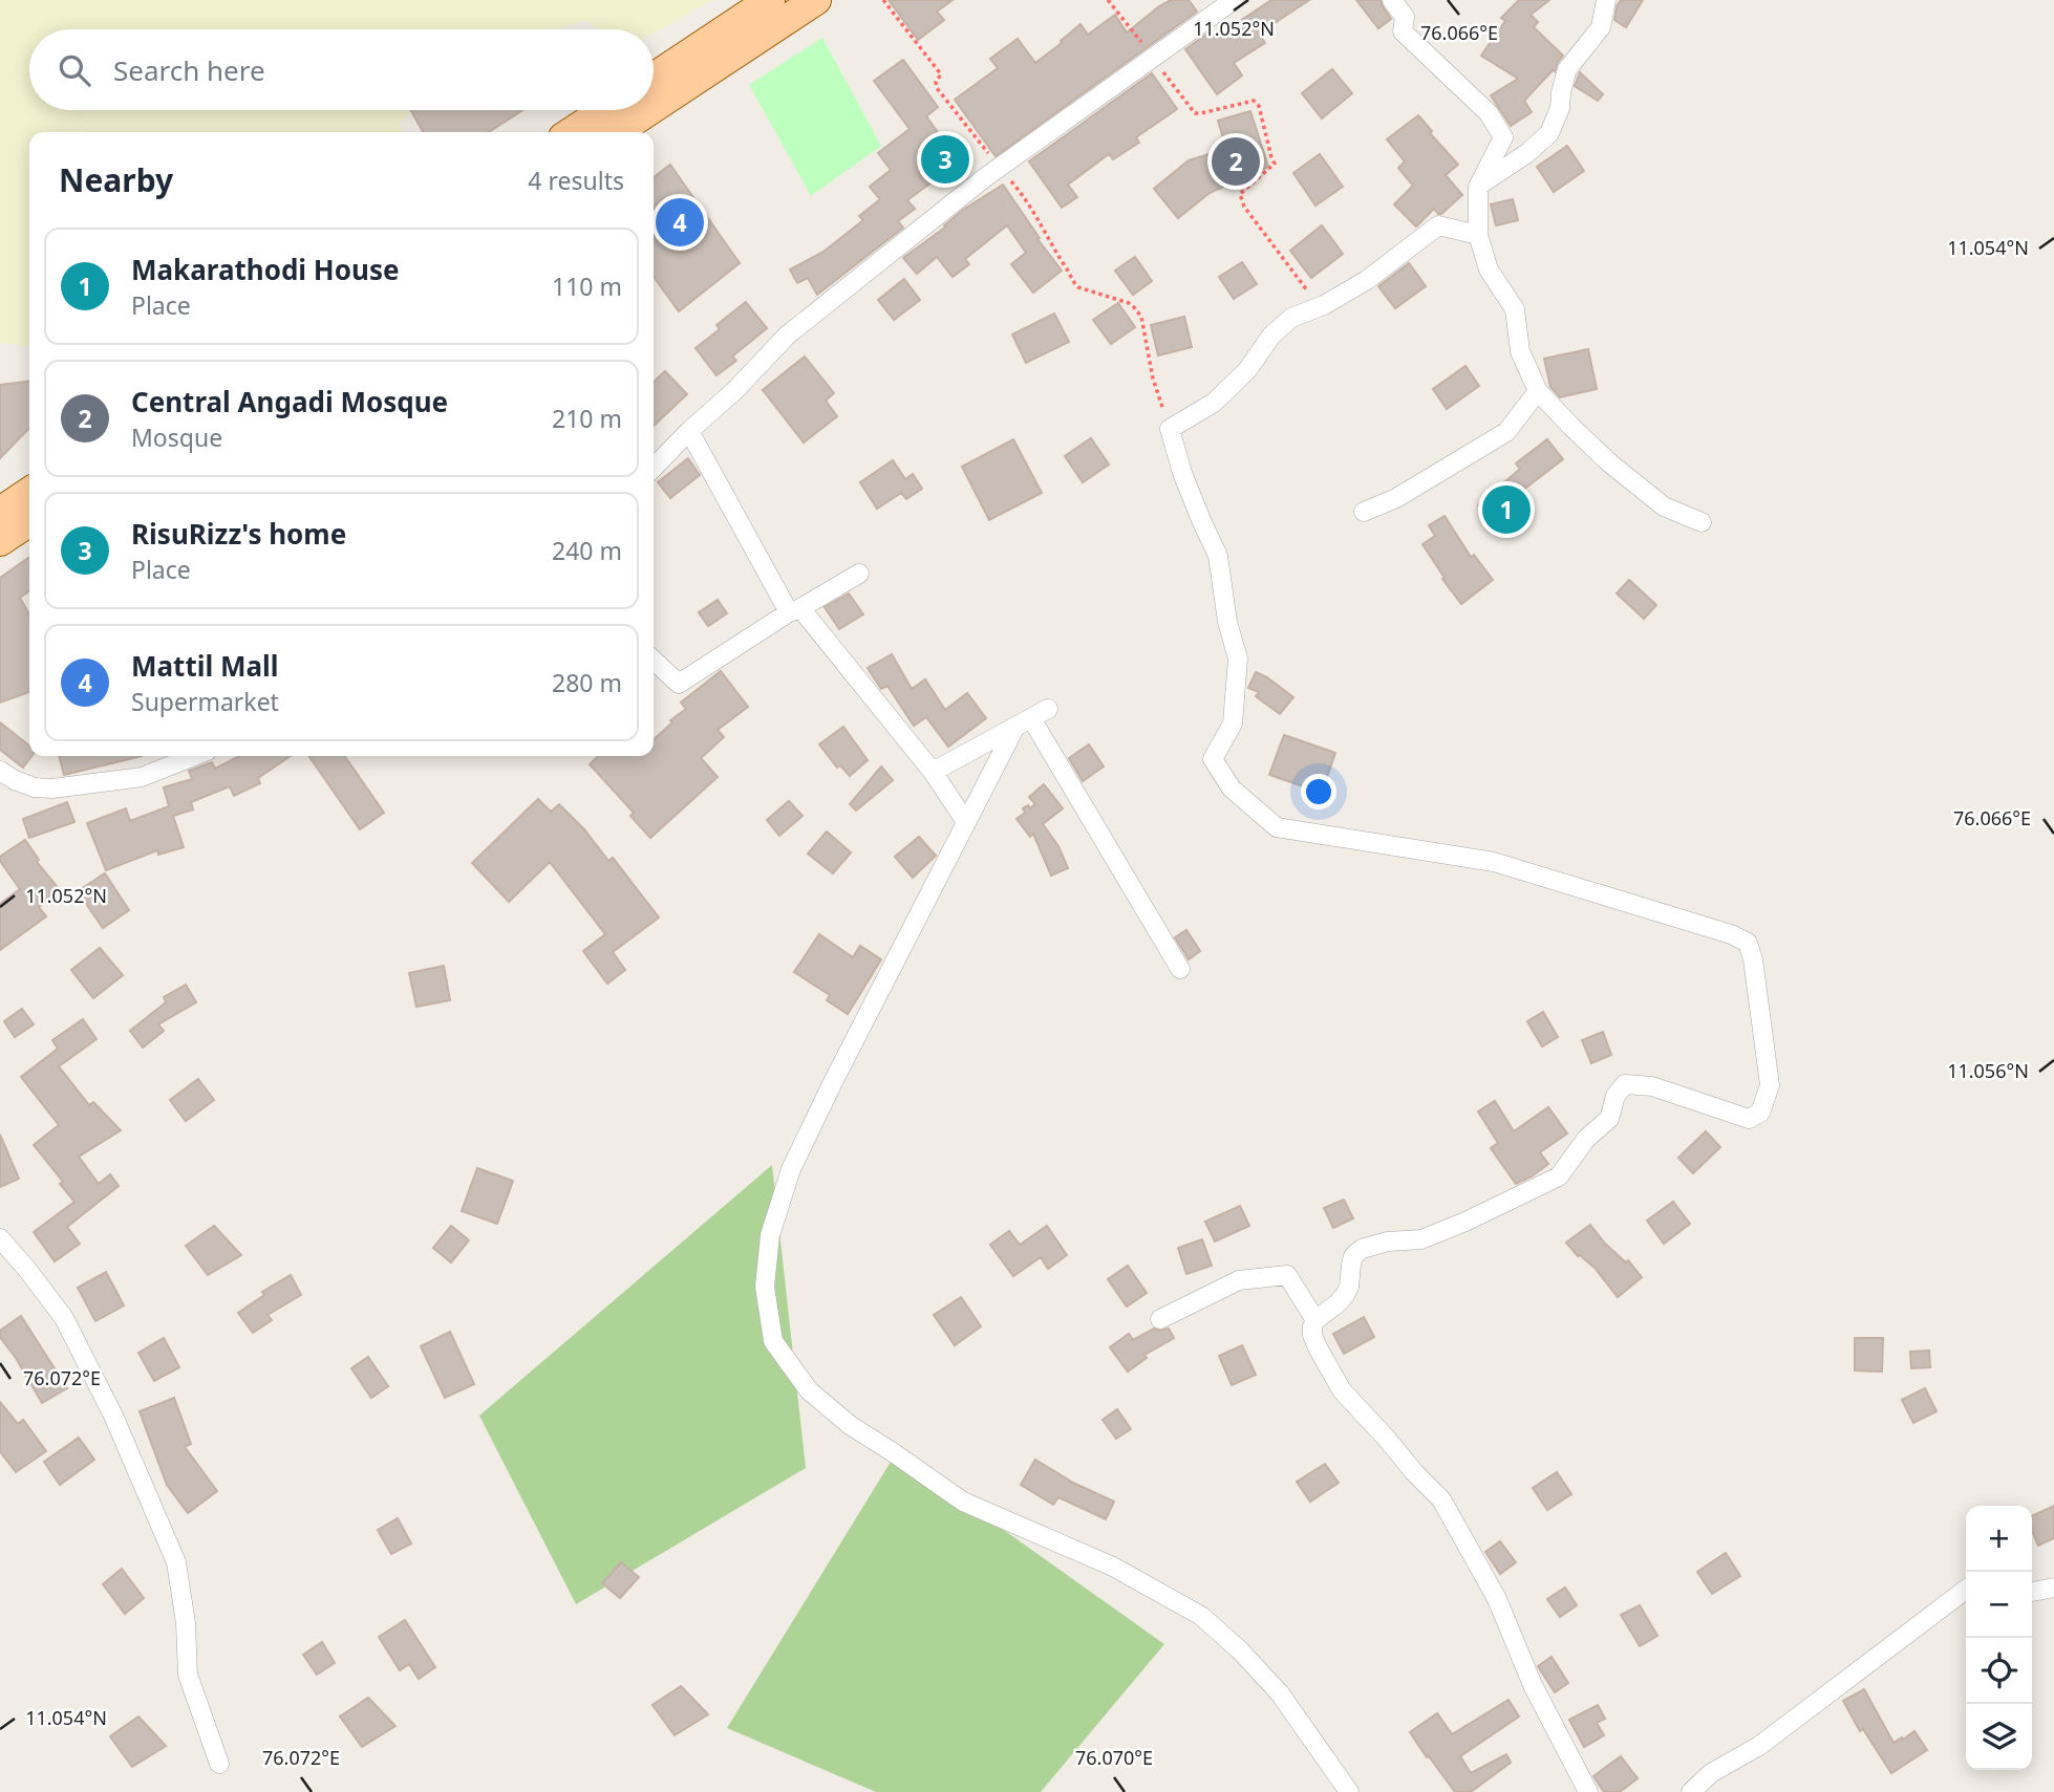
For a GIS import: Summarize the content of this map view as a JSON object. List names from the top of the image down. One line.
{"page":{"search":"Search here","pins":["3","2","4","1"],"heading":["Nearby","4 results"],"list":[{"mark":"1","name":"Makarathodi House","note":"Place","value":"110 m"},{"mark":"2","name":"Central Angadi Mosque","note":"Mosque","value":"210 m"},{"mark":"3","name":"RisuRizz's home","note":"Place","value":"240 m"},{"mark":"4","name":"Mattil Mall","note":"Supermarket","value":"280 m"}],"map_buttons":["+","−"]},"coordinates":["11.052°N","76.066°E","11.054°N","11.056°N","76.072°E","76.070°E"]}
